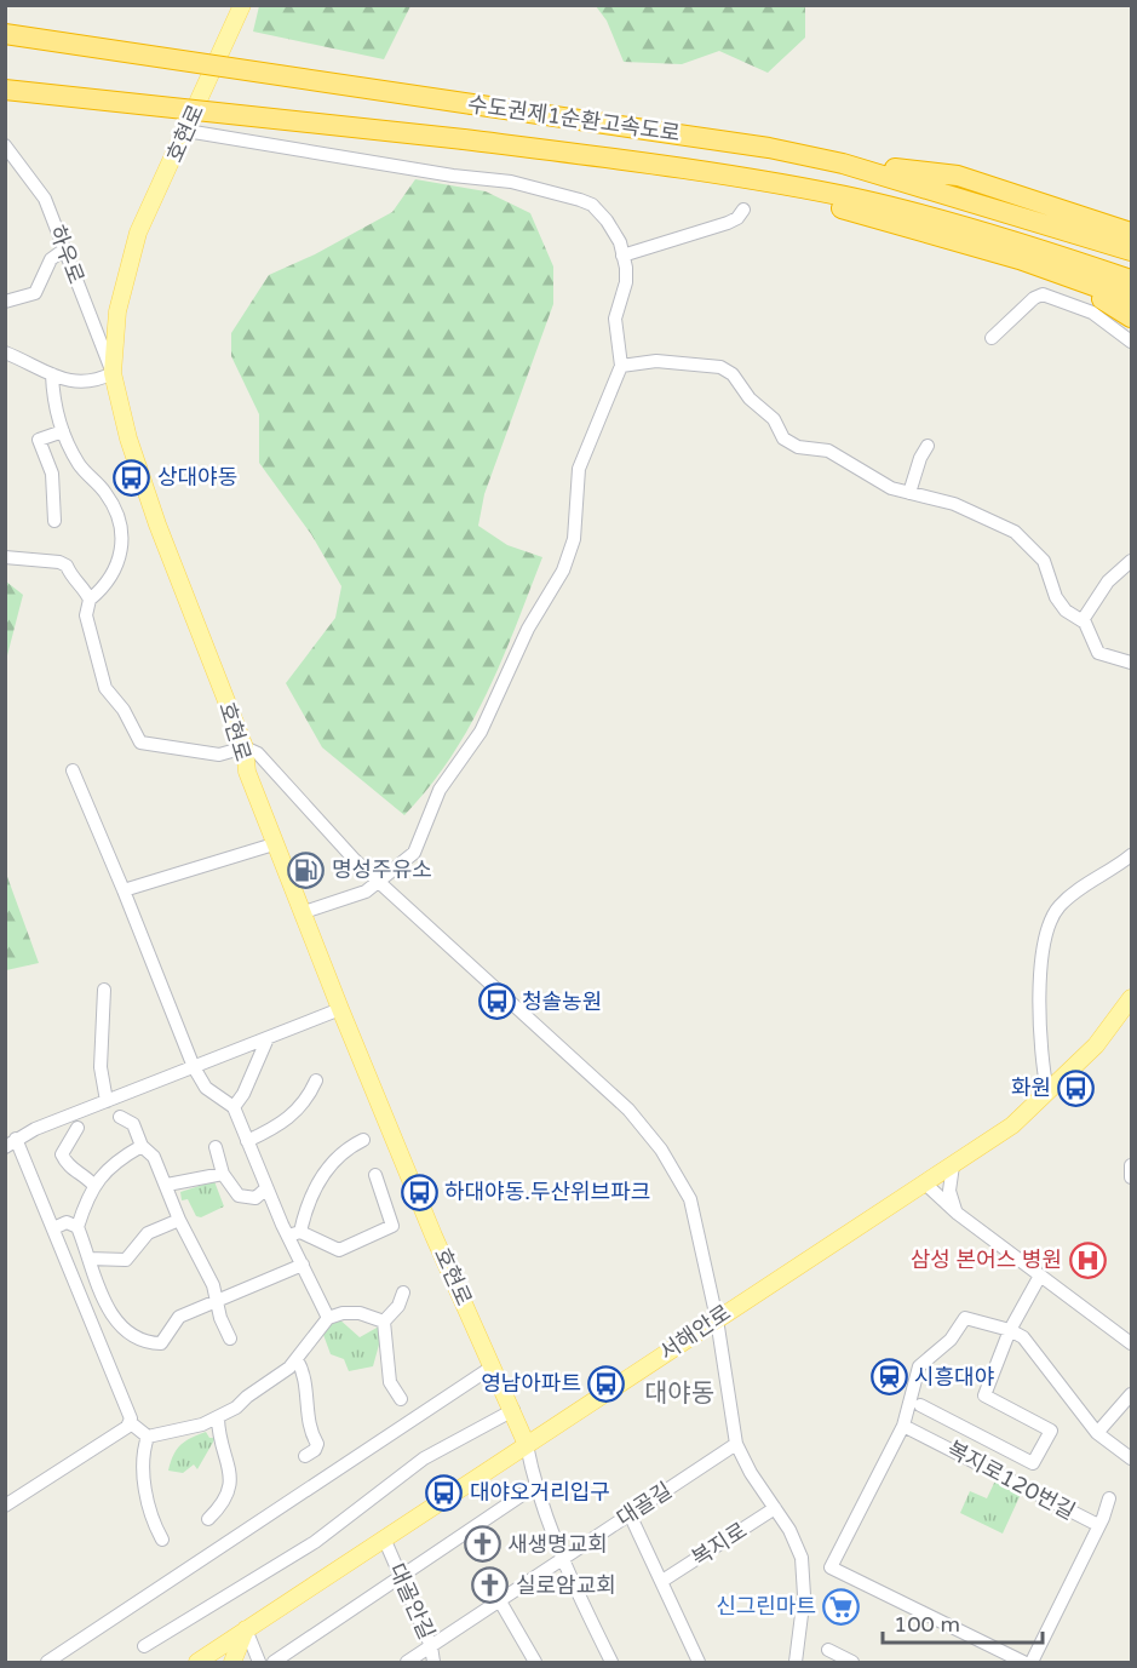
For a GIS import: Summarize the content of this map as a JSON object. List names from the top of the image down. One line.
{"streets":{"highway":["수도권제1순환고속도로"],"main road":["호현로","서해안로"],"street":["하우로","복지로120번길","대골길","복지로","대골안길"]},"crossings":[["호현로","하우로"],["호현로","서해안로"],["서해안로","대골안길"],["대골길","대골안길"]],"districts":["대야동"],"places":{"bus stop":["상대야동","청솔농원","화원","하대야동.두산위브파크","영남아파트","대야오거리입구"],"fuel station":["명성주유소"],"hospital":["삼성 본어스 병원"],"station":["시흥대야"],"church":["새생명교회","실로암교회"],"supermarket":["신그린마트"]},"scale_bar":"100 m"}
